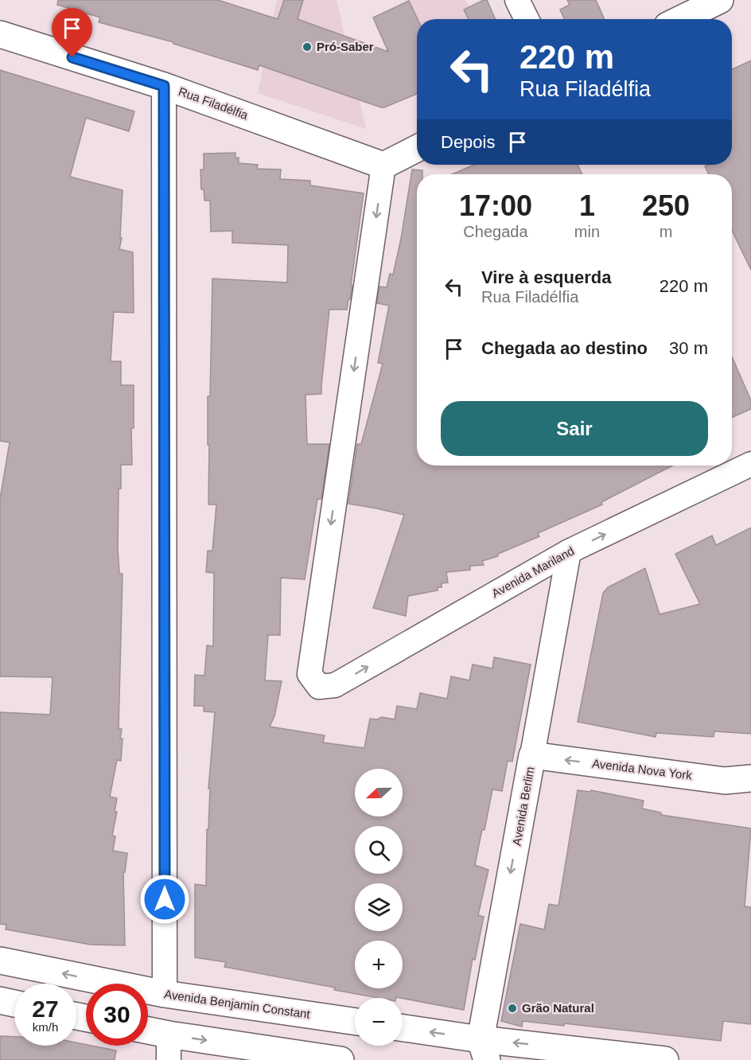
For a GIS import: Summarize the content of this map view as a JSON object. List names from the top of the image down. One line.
{"streets":{"street":["Rua Filadélfia","Avenida Mariland","Avenida Nova York","Avenida Berlim","Avenida Benjamin Constant"]},"crossings":[["Rua Filadélfia","Avenida Mariland"],["Avenida Mariland","Avenida Berlim"],["Avenida Nova York","Avenida Berlim"]],"one_way":["Avenida Nova York","Avenida Berlim","Avenida Benjamin Constant"],"places":["Pró-Saber","Grão Natural"],"north":"left","page":{"turn":["220 m","Rua Filadélfia"],"then":"Depois","eta":["17:00","Chegada","1","min","250","m"],"list":[{"name":"Vire à esquerda","note":"Rua Filadélfia","value":"220 m"},{"name":"Chegada ao destino","value":"30 m"}],"buttons":"Sair","map_buttons":["+","−"],"speed":"27 km/h","limit":"30"}}
